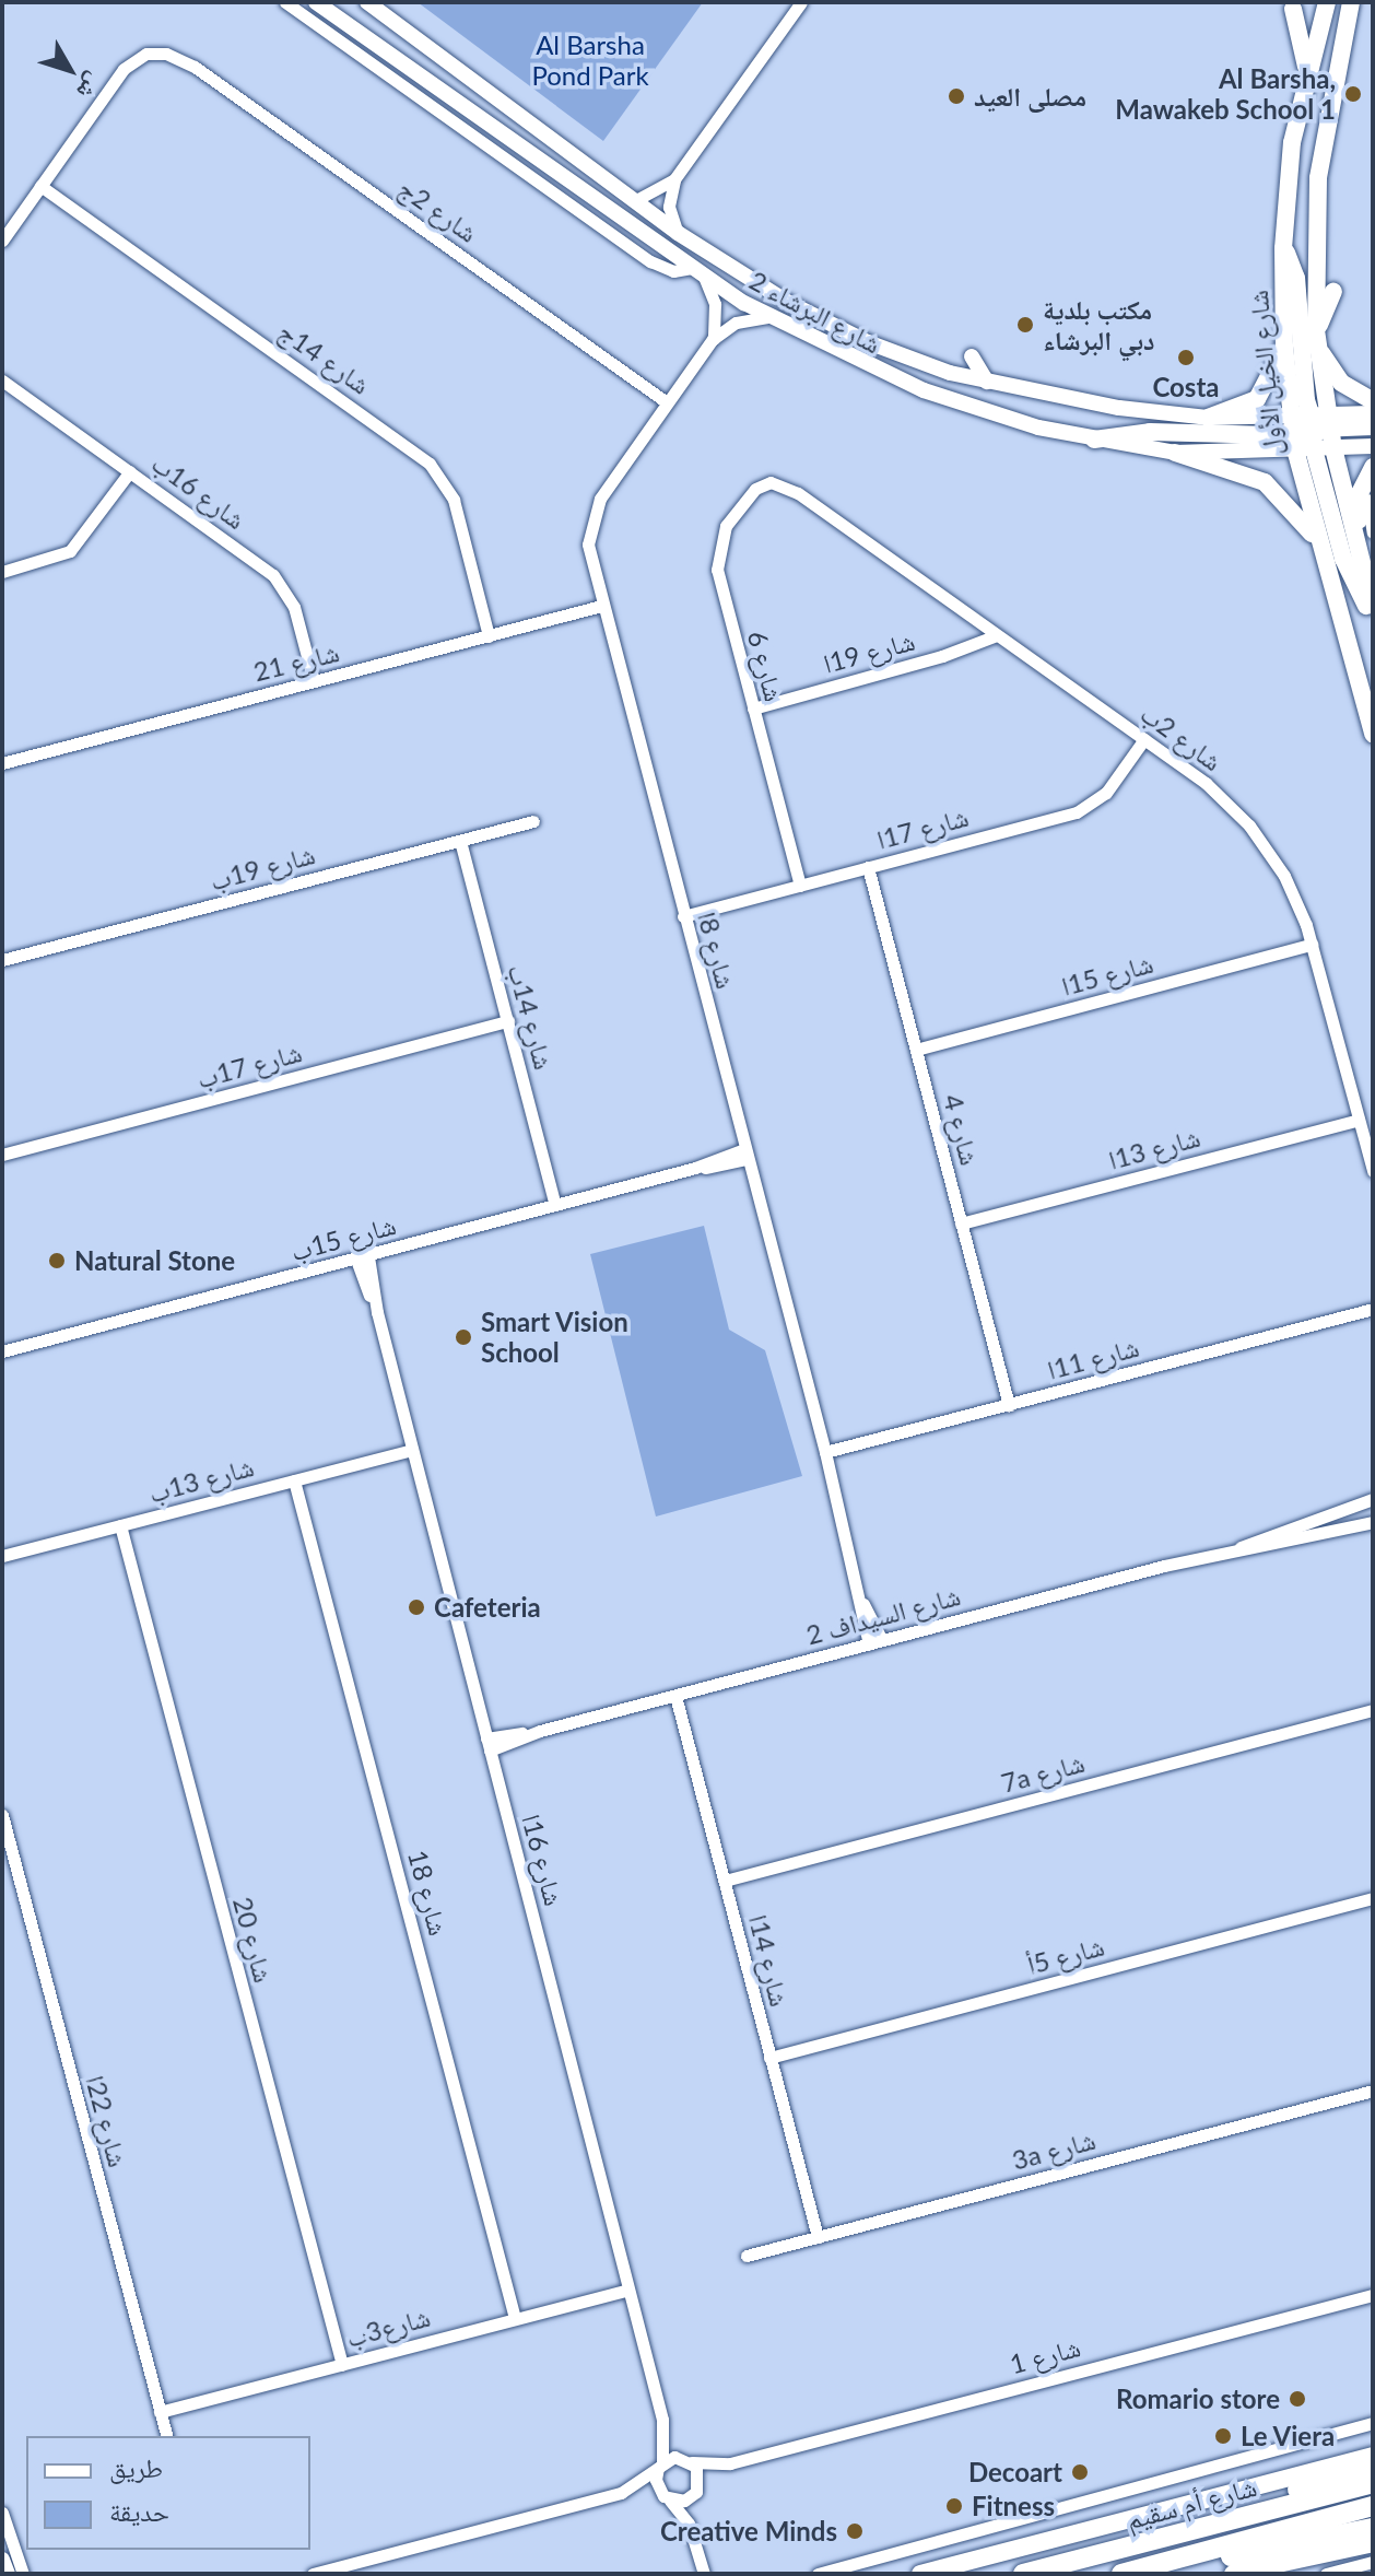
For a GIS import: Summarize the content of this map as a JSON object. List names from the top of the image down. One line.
{"streets":{"main road":["شارع الخيل الأول","شارع أم سقيم"],"street":["شارع 2ج","شارع البرشاء 2","شارع 14ج","شارع 16ب","شارع 19ا","شارع 21","شارع 6","شارع 2ب","شارع 17ا","شارع 19ب","شارع 8ا","شارع 15ا","شارع 14ب","شارع 17ب","شارع 4","شارع 13ا","شارع 15ب","شارع 11ا","شارع 13ب","شارع السيداف 2","7a شارع","شارع 16ا","شارع 18","شارع 20","شارع 5أ","شارع 14ا","شارع 22ا","3a شارع","شارع3ب","شارع 1"]},"crossings":[["شارع 2ج","شارع 14ج"],["شارع 2ج","شارع 8ا"],["شارع البرشاء 2","شارع الخيل الأول"],["شارع البرشاء 2","شارع 8ا"],["شارع 14ج","شارع 21"],["شارع 16ب","شارع 21"],["شارع 19ا","شارع 6"],["شارع 19ا","شارع 2ب"],["شارع 21","شارع 8ا"],["شارع 6","شارع 2ب"],["شارع 6","شارع 17ا"],["شارع 2ب","شارع 17ا"],["شارع 2ب","شارع 15ا"],["شارع 2ب","شارع 13ا"],["شارع 17ا","شارع 8ا"],["شارع 17ا","شارع 4"],["شارع 19ب","شارع 14ب"],["شارع 8ا","شارع 15ب"],["شارع 8ا","شارع 11ا"],["شارع 8ا","شارع السيداف 2"],["شارع 15ا","شارع 4"],["شارع 14ب","شارع 17ب"],["شارع 14ب","شارع 15ب"],["شارع 4","شارع 13ا"],["شارع 4","شارع 11ا"],["شارع 15ب","شارع 16ا"],["شارع 13ب","شارع 16ا"],["شارع 13ب","شارع 18"],["شارع 13ب","شارع 20"],["شارع السيداف 2","شارع 16ا"],["شارع السيداف 2","شارع 14ا"],["7a شارع","شارع 14ا"],["شارع 16ا","شارع3ب"],["شارع 16ا","شارع 1"],["شارع 18","شارع3ب"],["شارع 20","شارع3ب"],["شارع 5أ","شارع 14ا"],["شارع 14ا","3a شارع"],["شارع 22ا","شارع3ب"]],"parks":["Al Barsha Pond Park"],"places":["Al Barsha, Mawakeb School 1","مصلى العيد","مكتب بلدية دبي البرشاء","Costa","Natural Stone","Smart Vision School","Cafeteria","Romario store","Le Viera","Decoart","Fitness","Creative Minds"],"legend":["طريق","حديقة"],"north":"bottom right"}
